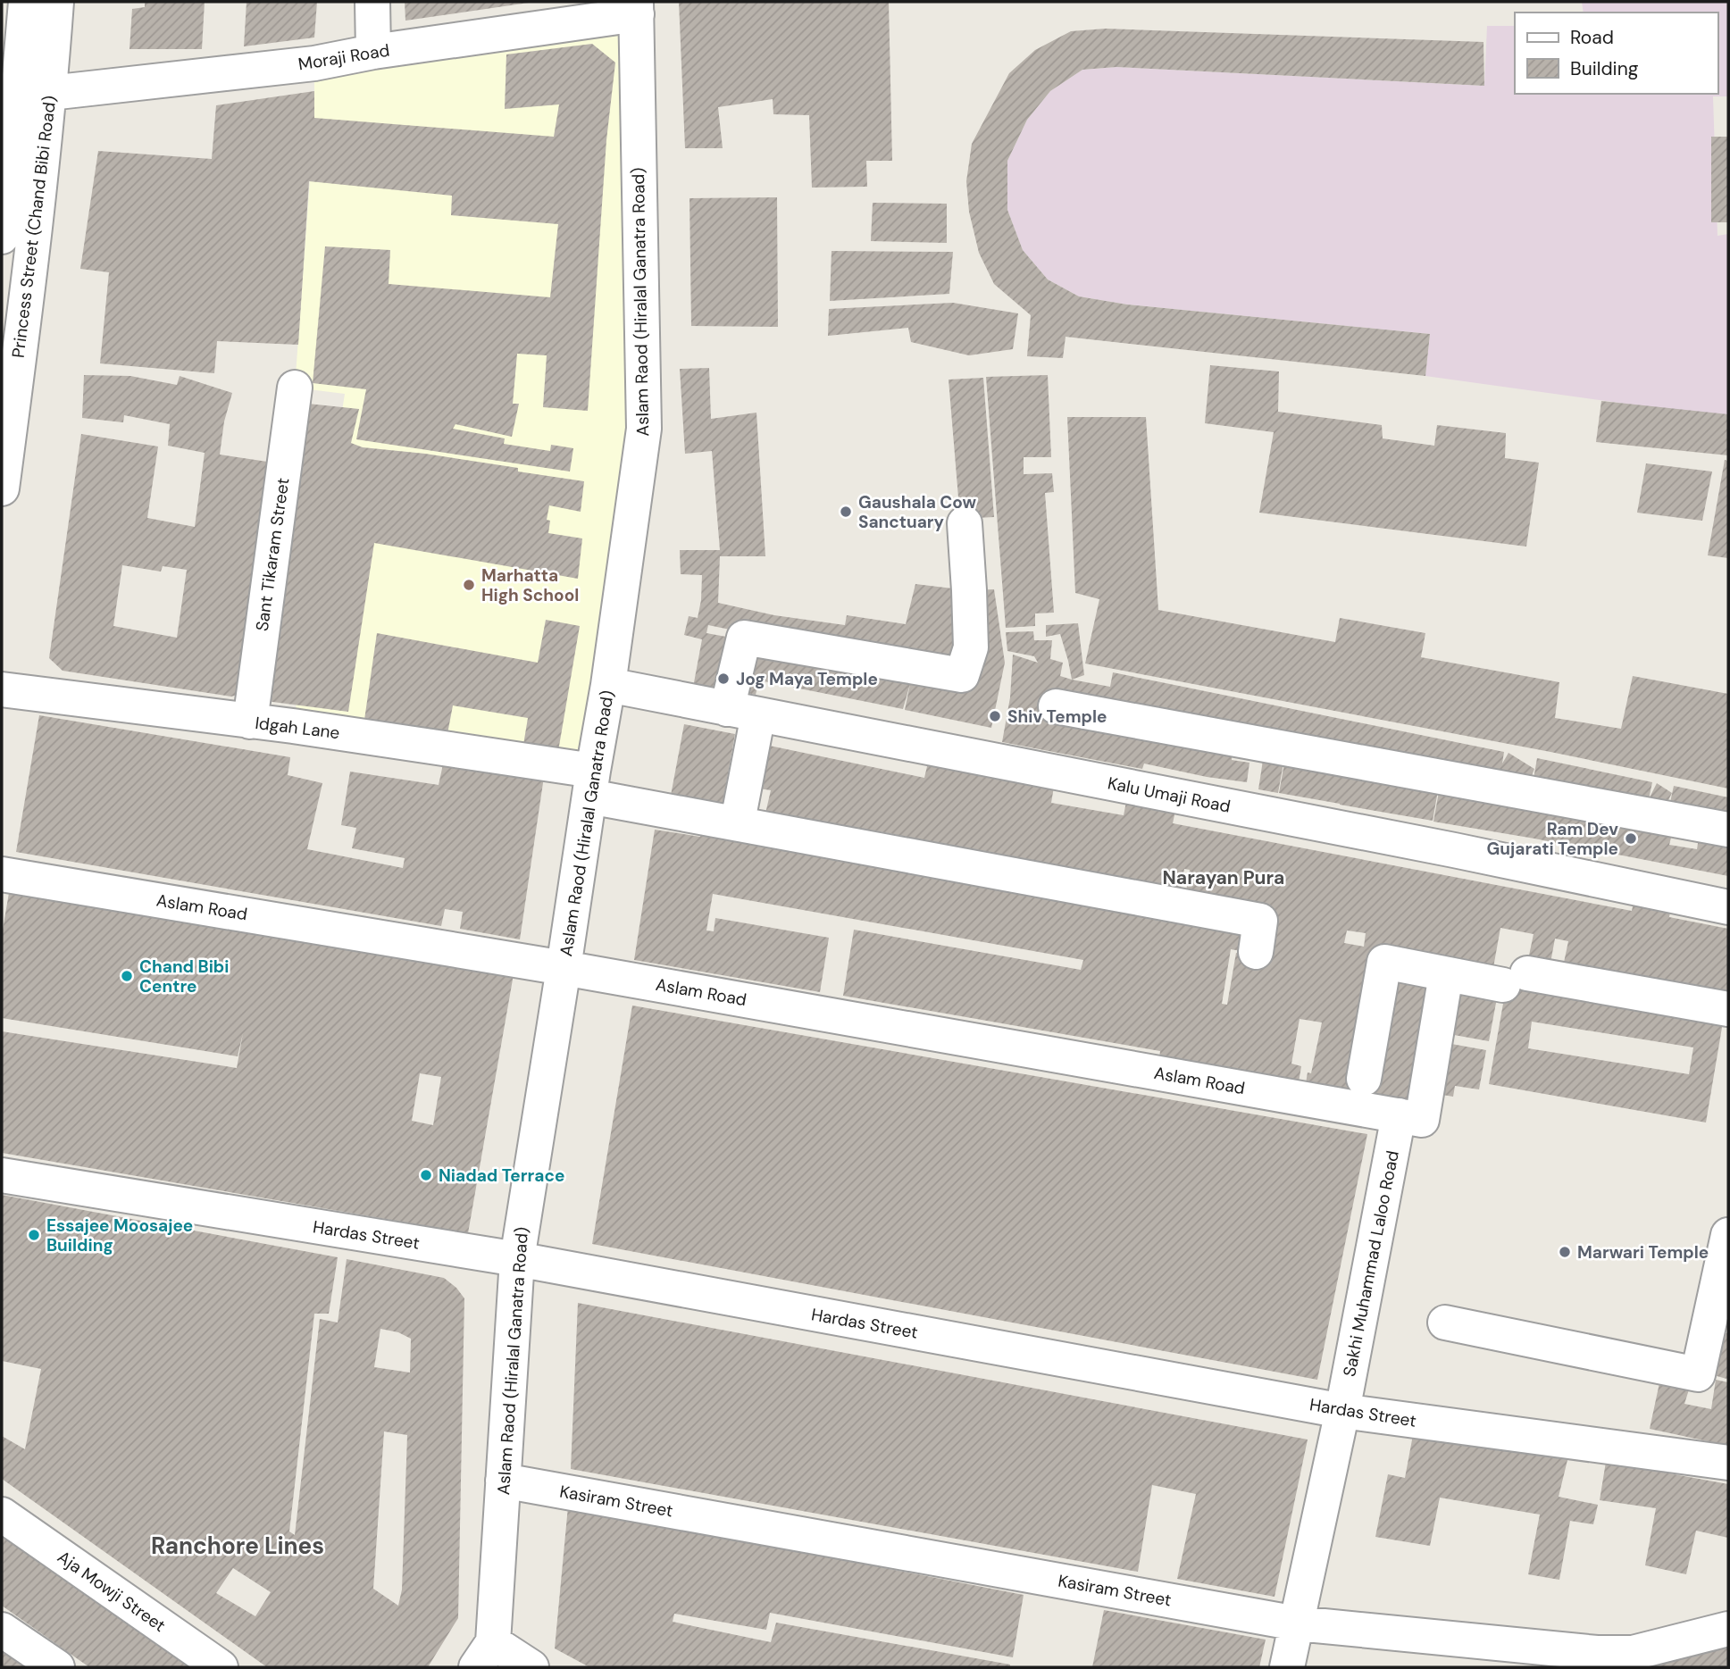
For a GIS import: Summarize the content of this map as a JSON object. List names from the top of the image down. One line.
{"streets":{"street":["Moraji Road","Princess Street (Chand Bibi Road)","Aslam Raod (Hiralal Ganatra Road)","Sant Tikaram Street","Idgah Lane","Kalu Umaji Road","Aslam Road","Hardas Street","Sakhi Muhammad Laloo Road","Kasiram Street","Aja Mowji Street"]},"crossings":[["Moraji Road","Princess Street (Chand Bibi Road)"],["Moraji Road","Aslam Raod (Hiralal Ganatra Road)"],["Aslam Raod (Hiralal Ganatra Road)","Idgah Lane"],["Aslam Raod (Hiralal Ganatra Road)","Kalu Umaji Road"],["Aslam Raod (Hiralal Ganatra Road)","Aslam Road"],["Aslam Raod (Hiralal Ganatra Road)","Hardas Street"],["Aslam Raod (Hiralal Ganatra Road)","Kasiram Street"],["Sant Tikaram Street","Idgah Lane"],["Aslam Road","Sakhi Muhammad Laloo Road"],["Hardas Street","Sakhi Muhammad Laloo Road"],["Sakhi Muhammad Laloo Road","Kasiram Street"]],"districts":["Narayan Pura","Ranchore Lines"],"places":["Gaushala Cow Sanctuary","Marhatta High School","Jog Maya Temple","Shiv Temple","Ram Dev Gujarati Temple","Chand Bibi Centre","Niadad Terrace","Essajee Moosajee Building","Marwari Temple"],"legend":["Road","Building"]}
